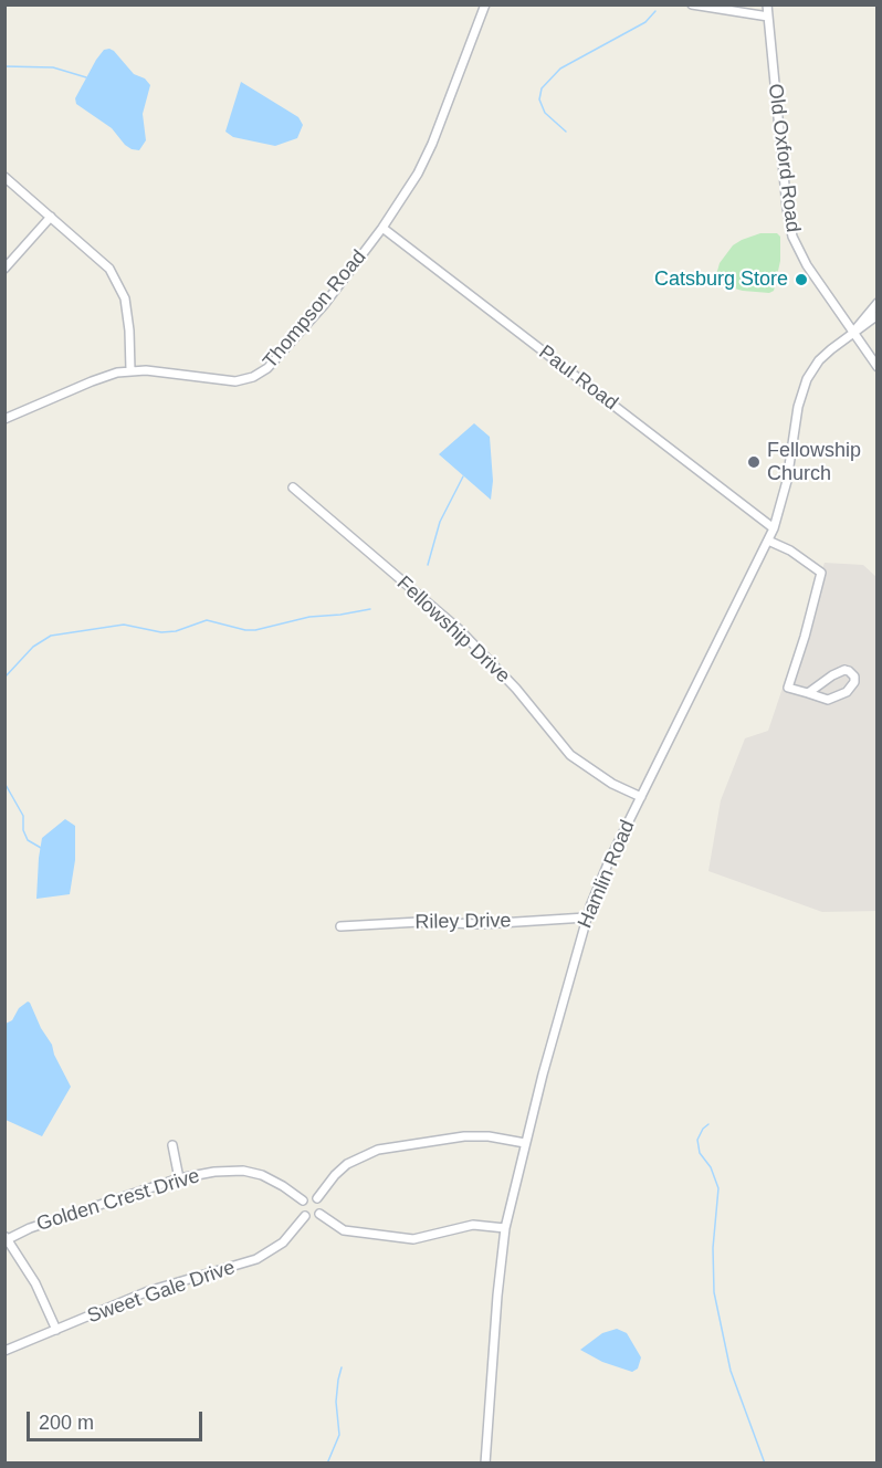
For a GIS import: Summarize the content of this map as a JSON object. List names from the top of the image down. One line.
{"streets":{"street":["Old Oxford Road","Thompson Road","Paul Road","Fellowship Drive","Hamlin Road","Riley Drive","Golden Crest Drive","Sweet Gale Drive"]},"crossings":[["Old Oxford Road","Hamlin Road"],["Thompson Road","Paul Road"],["Paul Road","Hamlin Road"],["Fellowship Drive","Hamlin Road"],["Hamlin Road","Riley Drive"],["Golden Crest Drive","Sweet Gale Drive"]],"places":["Catsburg Store","Fellowship Church"],"scale_bar":"200 m"}
